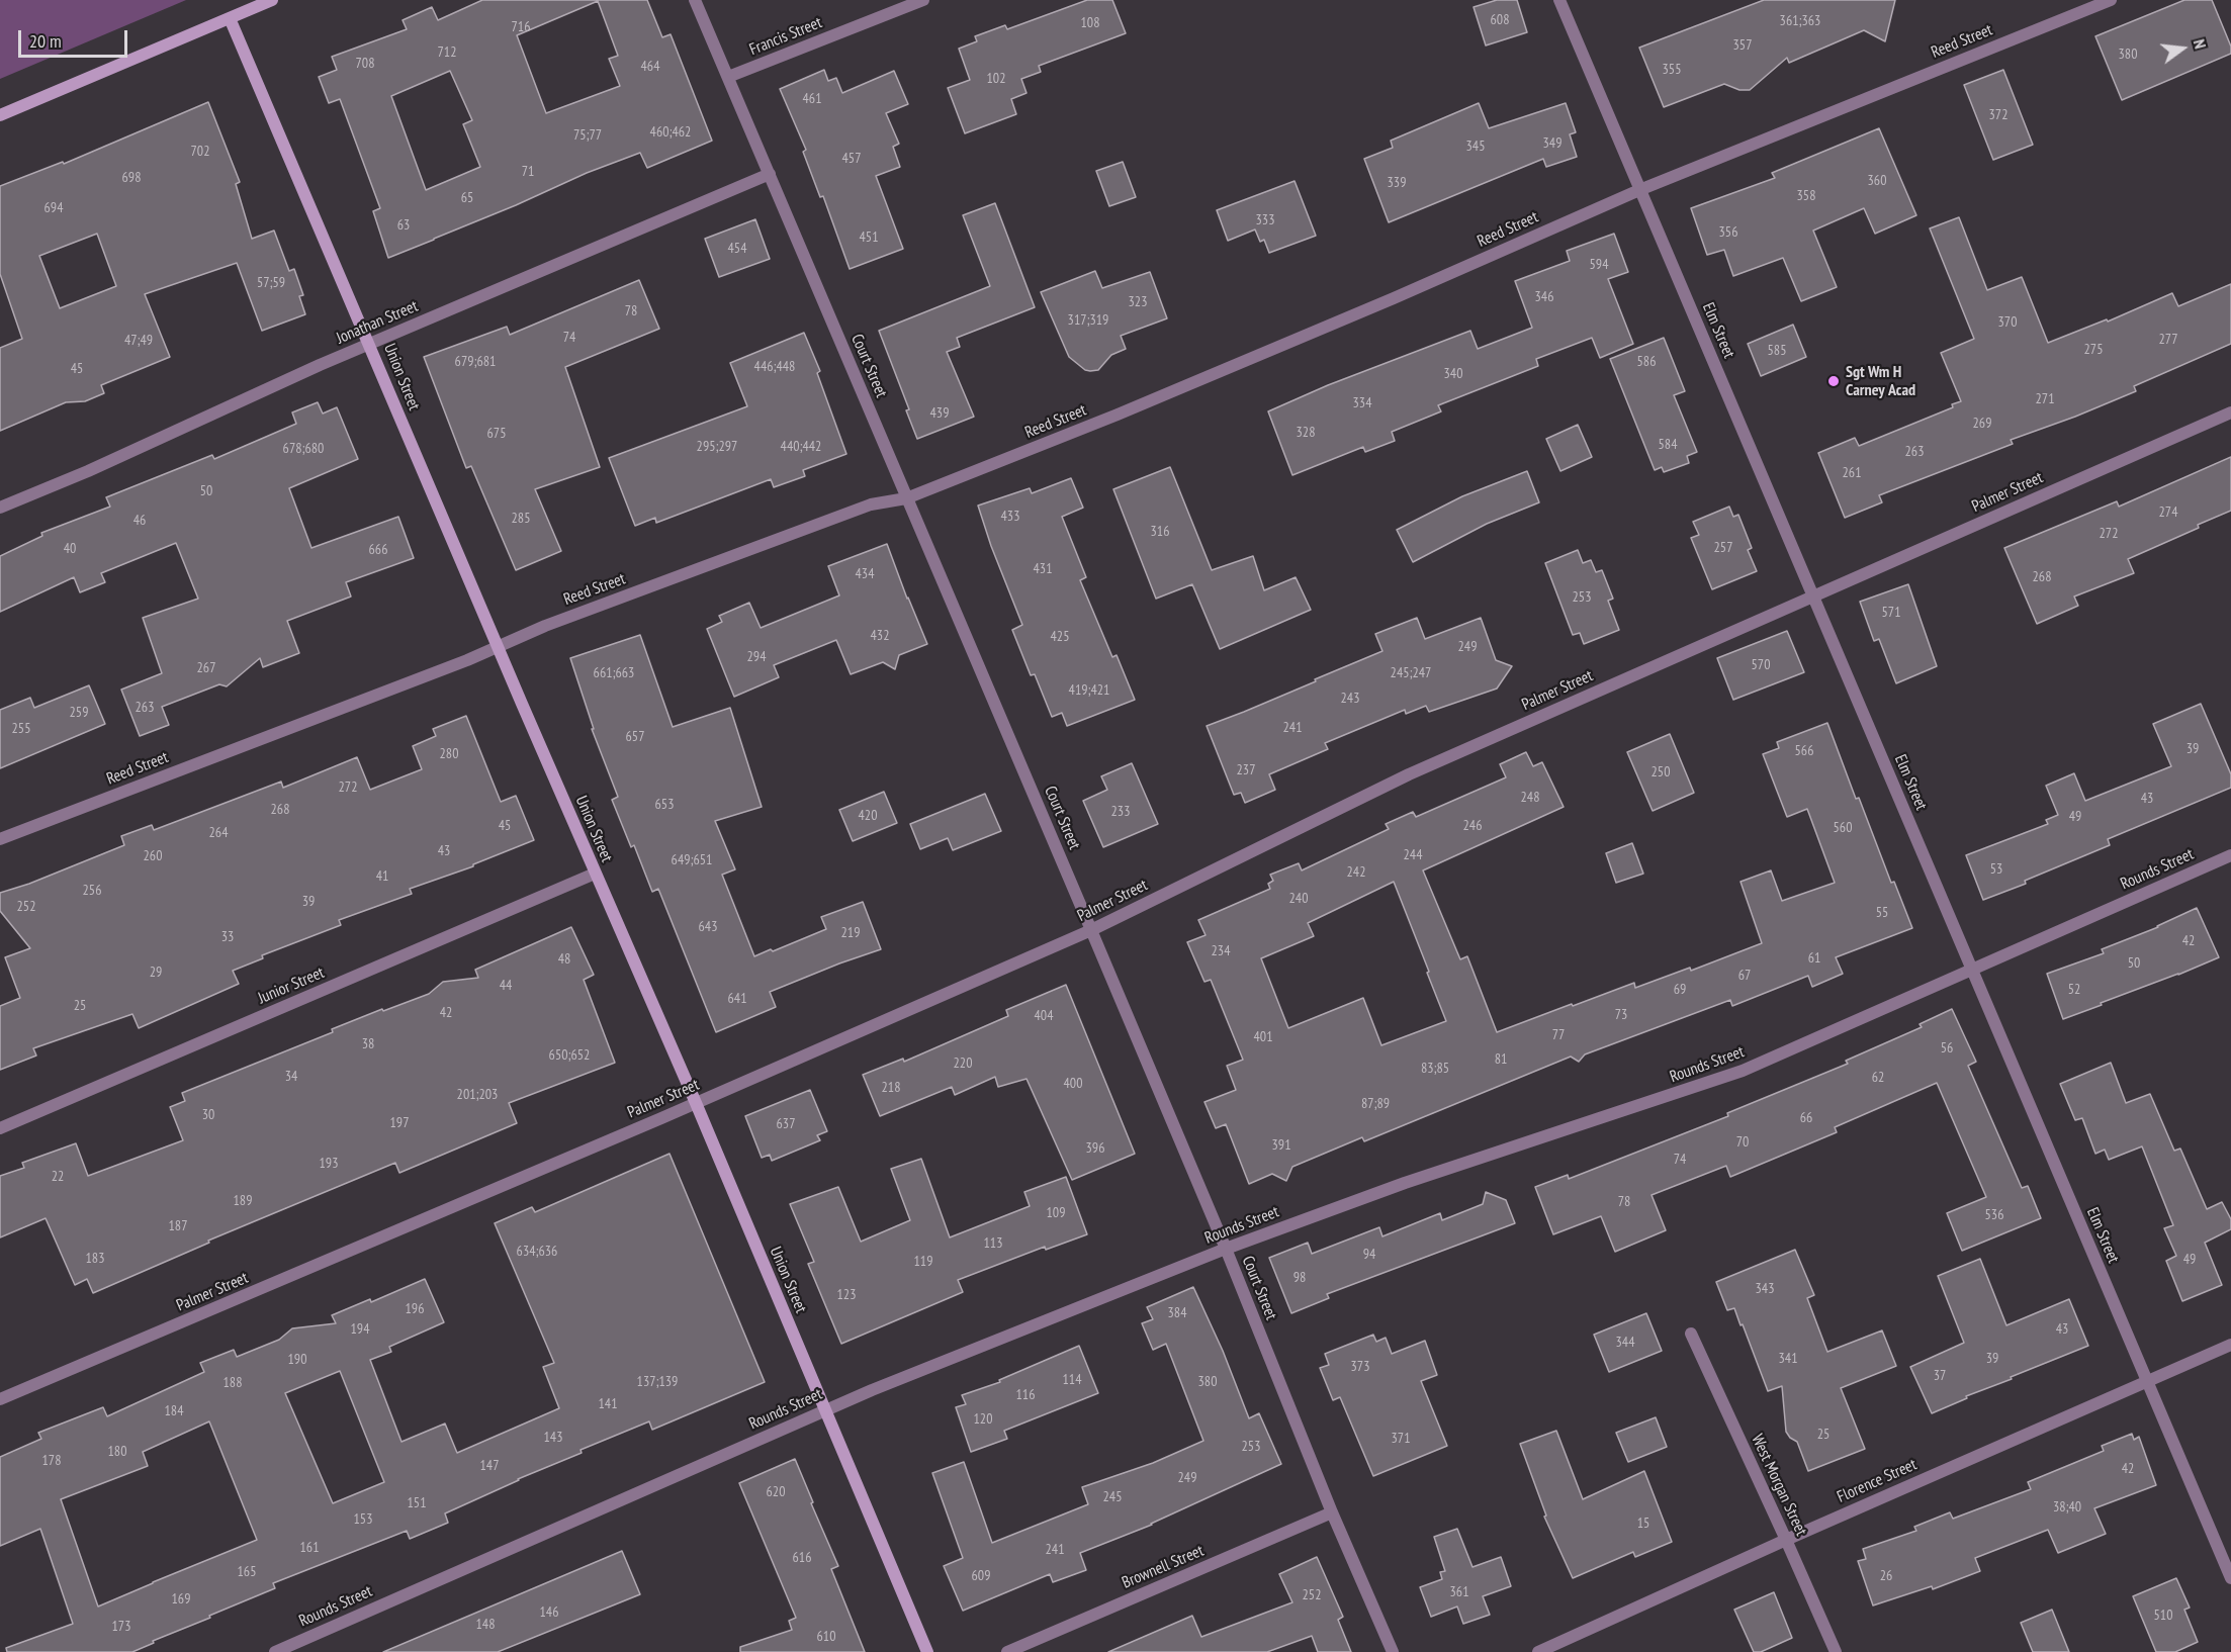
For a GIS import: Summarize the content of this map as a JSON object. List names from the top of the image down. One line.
{"streets":{"main road":["Union Street"],"street":["Francis Street","Reed Street","Jonathan Street","Elm Street","Court Street","Palmer Street","Rounds Street","Junior Street","Florence Street","West Morgan Street","Brownell Street"]},"crossings":[["Francis Street","Court Street"],["Reed Street","Elm Street"],["Reed Street","Court Street"],["Reed Street","Union Street"],["Jonathan Street","Court Street"],["Jonathan Street","Union Street"],["Elm Street","Palmer Street"],["Elm Street","Rounds Street"],["Elm Street","Florence Street"],["Court Street","Palmer Street"],["Court Street","Rounds Street"],["Court Street","Brownell Street"],["Union Street","Palmer Street"],["Union Street","Rounds Street"],["Union Street","Junior Street"],["Florence Street","West Morgan Street"]],"places":["Sgt Wm H Carney Acad"],"house_numbers":["608","361;363","108","716","357","712","380","708","464","355","102","461","372","460;462","75;77","349","345","702","457","71","698","360","339","358","65","694","333","63","356","451","454","594","57;59","346","323","78","317;319","370","74","277","47;49","275","585","679;681","586","446;448","45","340","271","334","439","269","328","675","584","295;297","440;442","678;680","263","261","50","274","433","285","46","316","272","257","40","666","431","434","268","253","571","432","425","249","294","570","267","661;663","245;247","419;421","243","263","259","241","255","657","39","566","280","237","250","272","248","43","653","268","233","420","49","45","246","560","264","43","244","260","649;651","53","242","41","256","240","39","252","55","643","219","33","42","234","61","48","50","29","67","44","69","52","641","25","42","73","404","77","401","38","56","650;652","81","220","83;85","34","62","400","218","201;203","87;89","30","66","197","637","70","391","396","74","193","22","189","78","109","536","187","113","634;636","94","183","49","119","98","343","123","196","384","194","43","344","341","39","190","373","37","114","137;139","380","188","116","141","184","120","25","143","371","253","180","178","147","42","249","620","245","151","38;40","153","15","161","241","616","165","609","26","361","252","169","146","510","148","173","610"],"scale_bar":"20 m","north":"right"}
